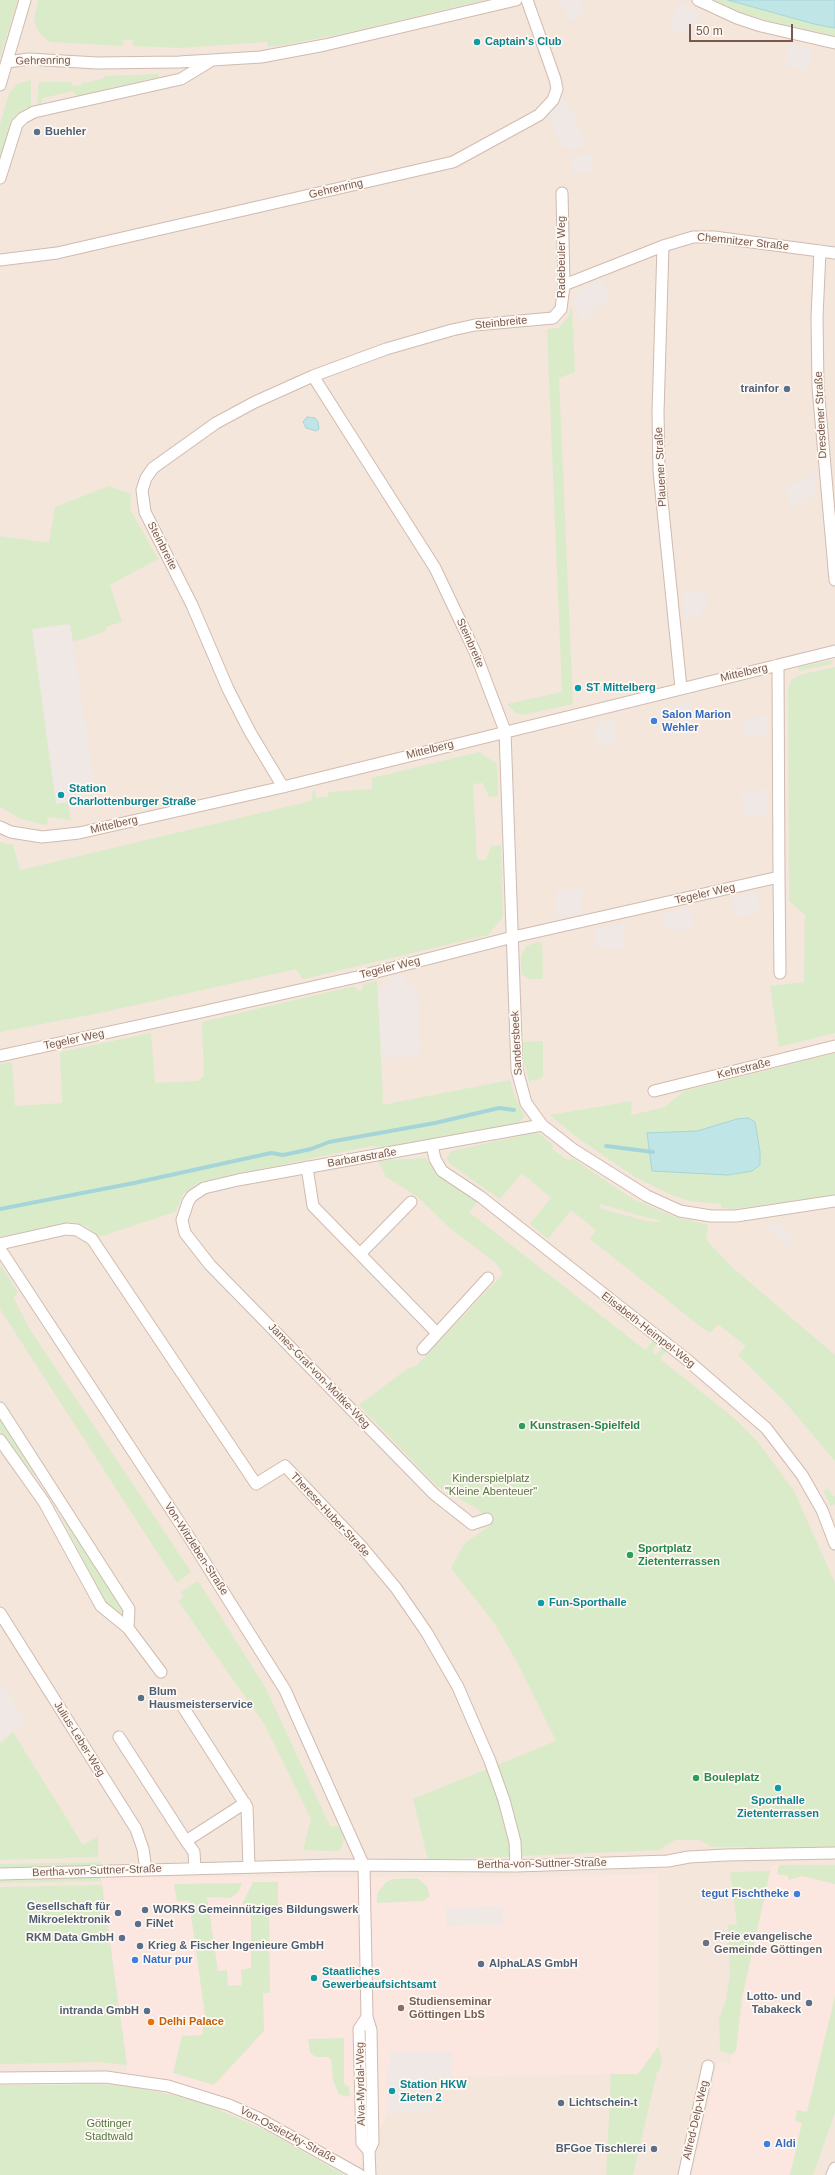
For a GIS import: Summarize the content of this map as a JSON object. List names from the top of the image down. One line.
{"streets":{"street":["Gehrenring","Chemnitzer Straße","Radebeuler Weg","Steinbreite","Dresdener Straße","Plauener Straße","Mittelberg","Tegeler Weg","Sandersbeek","Kehrstraße","Barbarastraße","Elisabeth-Heimpel-Weg","James-Graf-von-Moltke-Weg","Therese-Huber-Straße","Von-Witzleben-Straße","Julius-Leber-Weg","Bertha-von-Suttner-Straße","Alva-Myrdal-Weg","Alfred-Delp-Weg","Von-Ossietzky-Straße"]},"crossings":[["Chemnitzer Straße","Radebeuler Weg"],["Chemnitzer Straße","Dresdener Straße"],["Chemnitzer Straße","Plauener Straße"],["Radebeuler Weg","Steinbreite"],["Steinbreite","Mittelberg"],["Steinbreite","Sandersbeek"],["Plauener Straße","Mittelberg"],["Mittelberg","Sandersbeek"],["Tegeler Weg","Sandersbeek"],["Sandersbeek","Barbarastraße"],["Barbarastraße","Elisabeth-Heimpel-Weg"],["Barbarastraße","James-Graf-von-Moltke-Weg"],["Therese-Huber-Straße","Bertha-von-Suttner-Straße"],["Von-Witzleben-Straße","Bertha-von-Suttner-Straße"],["Von-Witzleben-Straße","Alva-Myrdal-Weg"],["Julius-Leber-Weg","Bertha-von-Suttner-Straße"],["Bertha-von-Suttner-Straße","Alva-Myrdal-Weg"]],"parks":["Kinderspielplatz \"Kleine Abenteuer\"","Göttinger Stadtwald"],"places":["Captain's Club","Buehler","trainfor","ST Mittelberg","Salon Marion Wehler","Station Charlottenburger Straße","Kunstrasen-Spielfeld","Sportplatz Zietenterrassen","Fun-Sporthalle","Blum Hausmeisterservice","Bouleplatz","Sporthalle Zietenterrassen","tegut Fischtheke","WORKS Gemeinnütziges Bildungswerk","Gesellschaft für Mikroelektronik","FiNet","RKM Data GmbH","Freie evangelische Gemeinde Göttingen","Krieg & Fischer Ingenieure GmbH","Natur pur","AlphaLAS GmbH","Staatliches Gewerbeaufsichtsamt","Lotto- und Tabakeck","Studienseminar Göttingen LbS","intranda GmbH","Delhi Palace","Station HKW Zieten 2","Lichtschein-t","Aldi","BFGoe Tischlerei"],"scale_bar":"50 m"}
